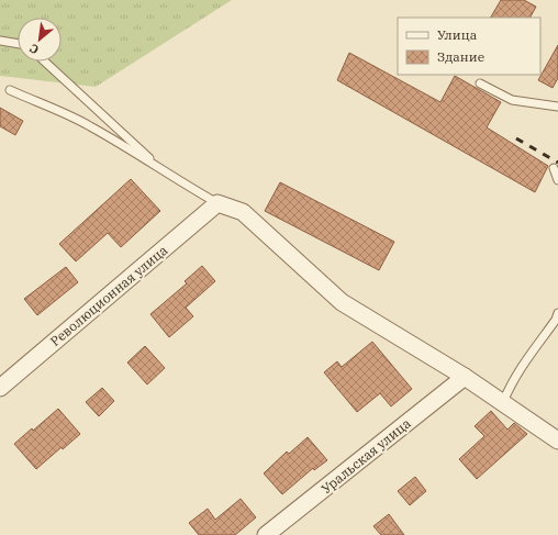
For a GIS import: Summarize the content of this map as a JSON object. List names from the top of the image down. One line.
{"streets":{"street":["Революционная улица","Уральская улица"]},"legend":["Улица","Здание"],"north":"bottom left"}
